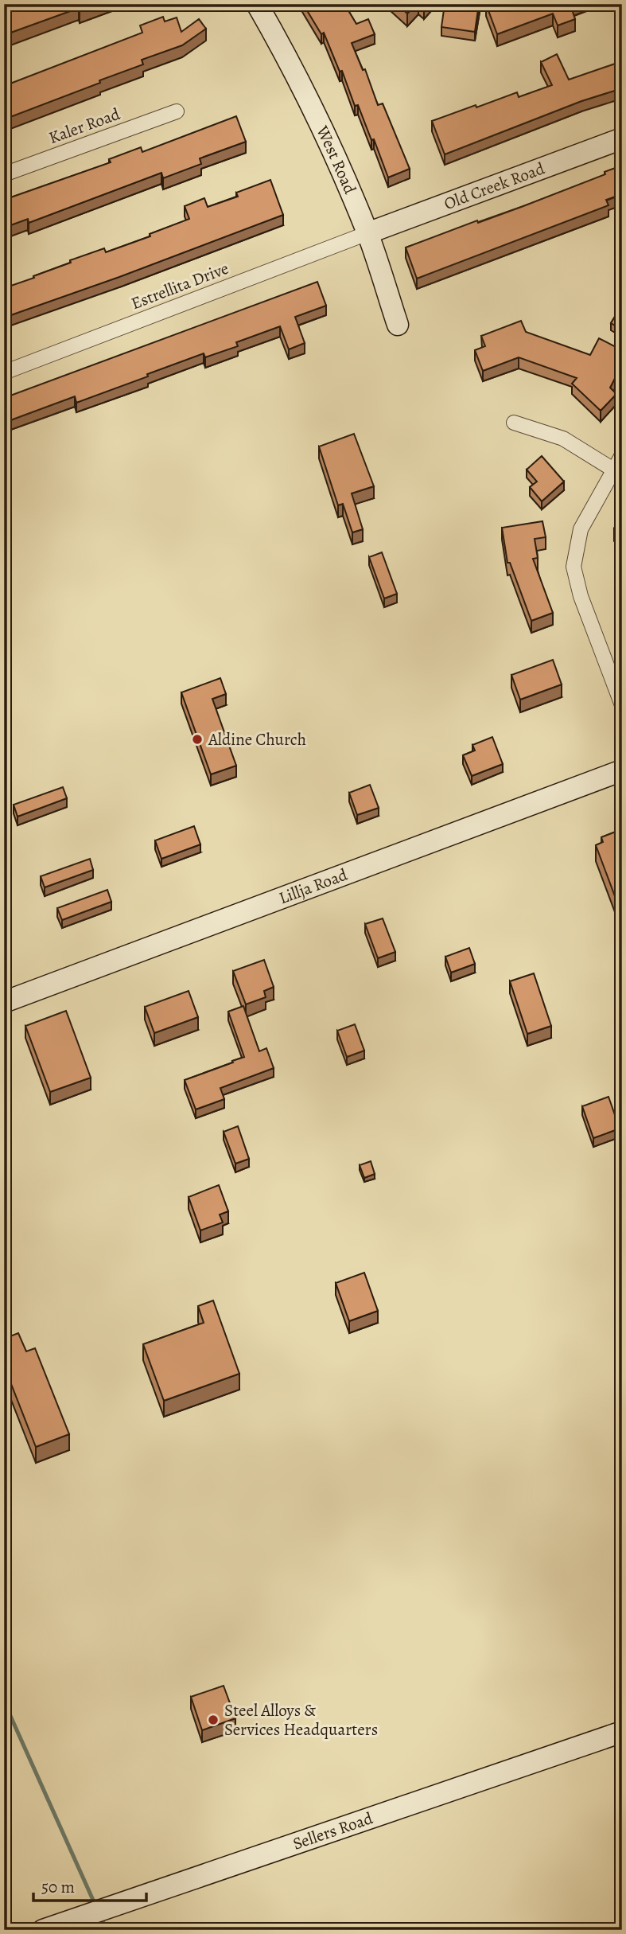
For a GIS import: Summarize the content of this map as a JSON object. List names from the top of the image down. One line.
{"streets":{"street":["Kaler Road","West Road","Old Creek Road","Estrellita Drive","Lillja Road","Sellers Road"]},"crossings":[["West Road","Old Creek Road"],["West Road","Estrellita Drive"],["Old Creek Road","Estrellita Drive"]],"places":["Aldine Church","Steel Alloys & Services Headquarters"],"scale_bar":"50 m"}
